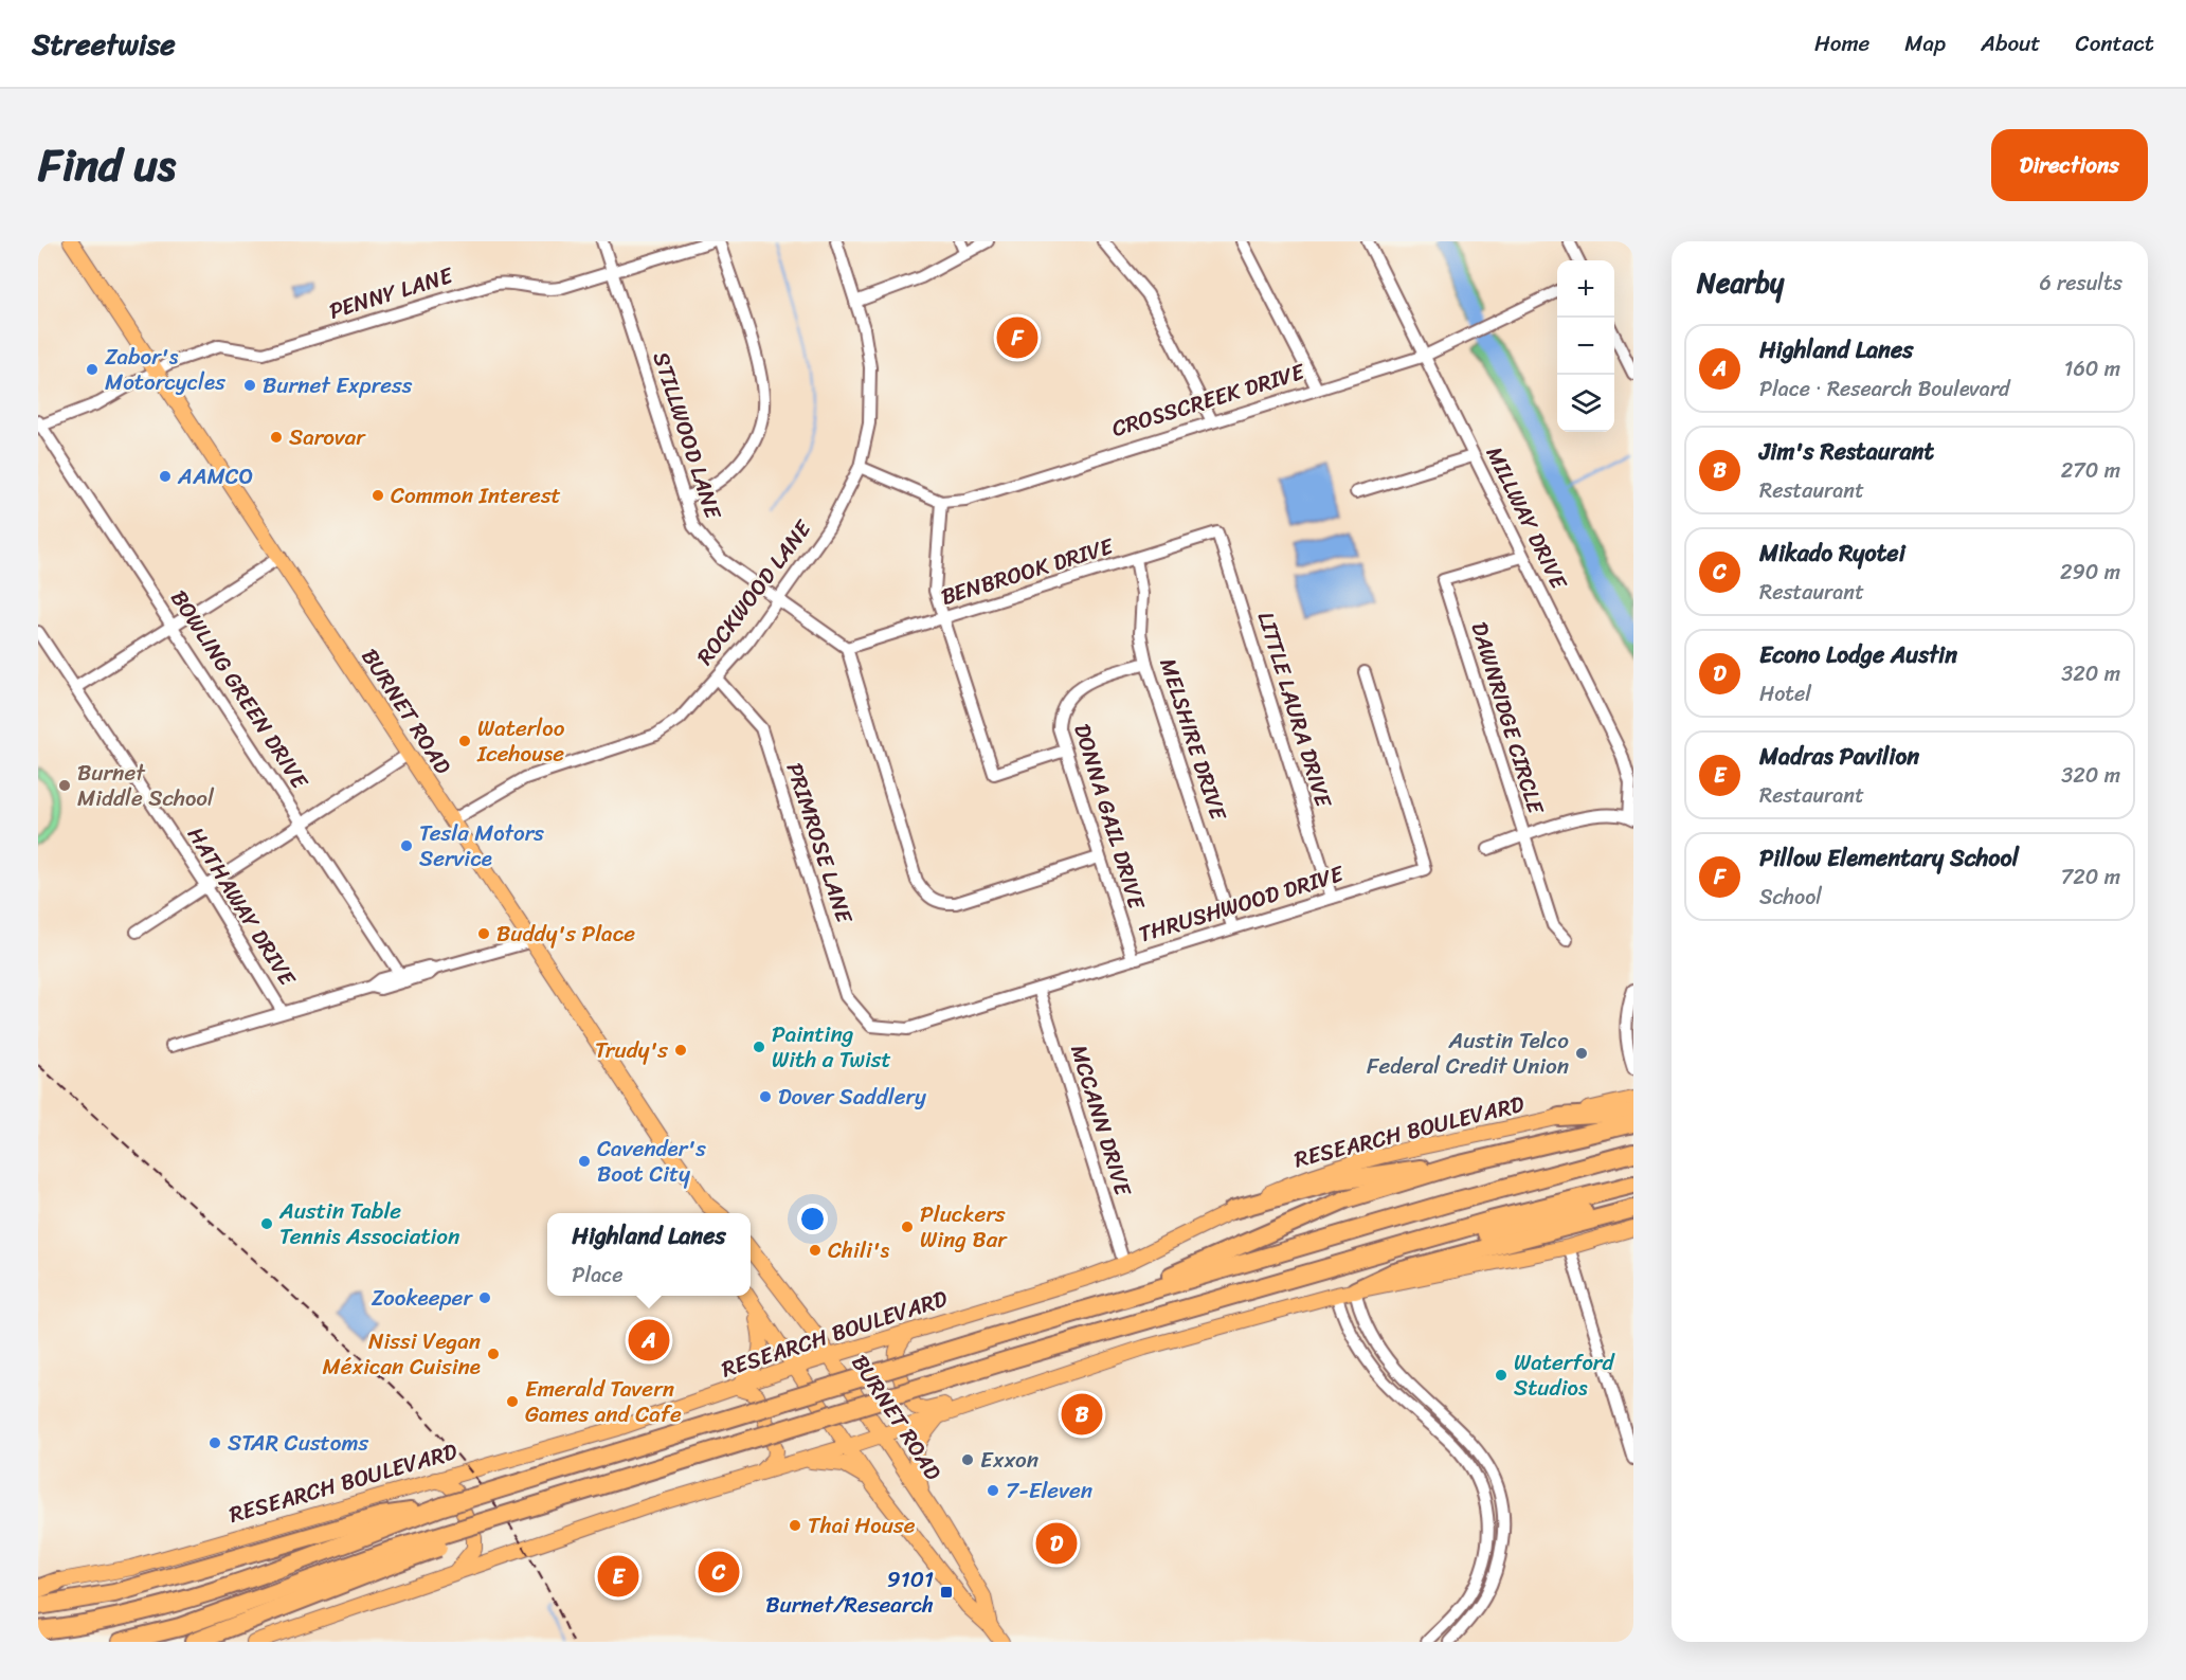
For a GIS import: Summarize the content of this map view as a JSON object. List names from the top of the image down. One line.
{"streets":{"main road":["BURNET ROAD","RESEARCH BOULEVARD"],"street":["PENNY LANE","CROSSCREEK DRIVE","STILLWOOD LANE","MILLWAY DRIVE","BENBROOK DRIVE","ROCKWOOD LANE","BOWLING GREEN DRIVE","LITTLE LAURA DRIVE","DAWNRIDGE CIRCLE","MELSHIRE DRIVE","DONNA GAIL DRIVE","PRIMROSE LANE","THRUSHWOOD DRIVE","HATHAWAY DRIVE","MCCANN DRIVE"]},"crossings":[["PENNY LANE","STILLWOOD LANE"],["PENNY LANE","BOWLING GREEN DRIVE"],["PENNY LANE","BURNET ROAD"],["CROSSCREEK DRIVE","MILLWAY DRIVE"],["STILLWOOD LANE","BENBROOK DRIVE"],["STILLWOOD LANE","ROCKWOOD LANE"],["MILLWAY DRIVE","DAWNRIDGE CIRCLE"],["BENBROOK DRIVE","LITTLE LAURA DRIVE"],["BENBROOK DRIVE","MELSHIRE DRIVE"],["ROCKWOOD LANE","BURNET ROAD"],["ROCKWOOD LANE","PRIMROSE LANE"],["LITTLE LAURA DRIVE","THRUSHWOOD DRIVE"],["BURNET ROAD","RESEARCH BOULEVARD"],["MELSHIRE DRIVE","DONNA GAIL DRIVE"],["MELSHIRE DRIVE","THRUSHWOOD DRIVE"],["DONNA GAIL DRIVE","THRUSHWOOD DRIVE"],["PRIMROSE LANE","THRUSHWOOD DRIVE"],["THRUSHWOOD DRIVE","MCCANN DRIVE"],["MCCANN DRIVE","RESEARCH BOULEVARD"]],"places":{"other":["Zabor's Motorcycles","Burnet Express","Sarovar","AAMCO","Common Interest","Waterloo Icehouse","Burnet Middle School","Tesla Motors Service","Buddy's Place","Painting With a Twist","Trudy's","Austin Telco Federal Credit Union","Dover Saddlery","Cavender's Boot City","Austin Table Tennis Association","Pluckers Wing Bar","Chili's","Zookeeper","Nissi Vegan Méxican Cuisine","Waterford Studios","Emerald Tavern Games and Cafe","STAR Customs","Exxon","7-Eleven","Thai House"],"transit":["9101 Burnet/Research"]},"page":{"header":"Streetwise","nav":["Home","Map","About","Contact"],"title":"Find us","buttons":"Directions","heading":["Nearby","6 results"],"map_buttons":["+","−"],"pins":["F","A","B","D","C","E"],"list":[{"mark":"A","name":"Highland Lanes","note":"Place · Research Boulevard","value":"160 m"},{"mark":"B","name":"Jim's Restaurant","note":"Restaurant","value":"270 m"},{"mark":"C","name":"Mikado Ryotei","note":"Restaurant","value":"290 m"},{"mark":"D","name":"Econo Lodge Austin","note":"Hotel","value":"320 m"},{"mark":"E","name":"Madras Pavilion","note":"Restaurant","value":"320 m"},{"mark":"F","name":"Pillow Elementary School","note":"School","value":"720 m"}],"popup":["Highland Lanes","Place"]}}
